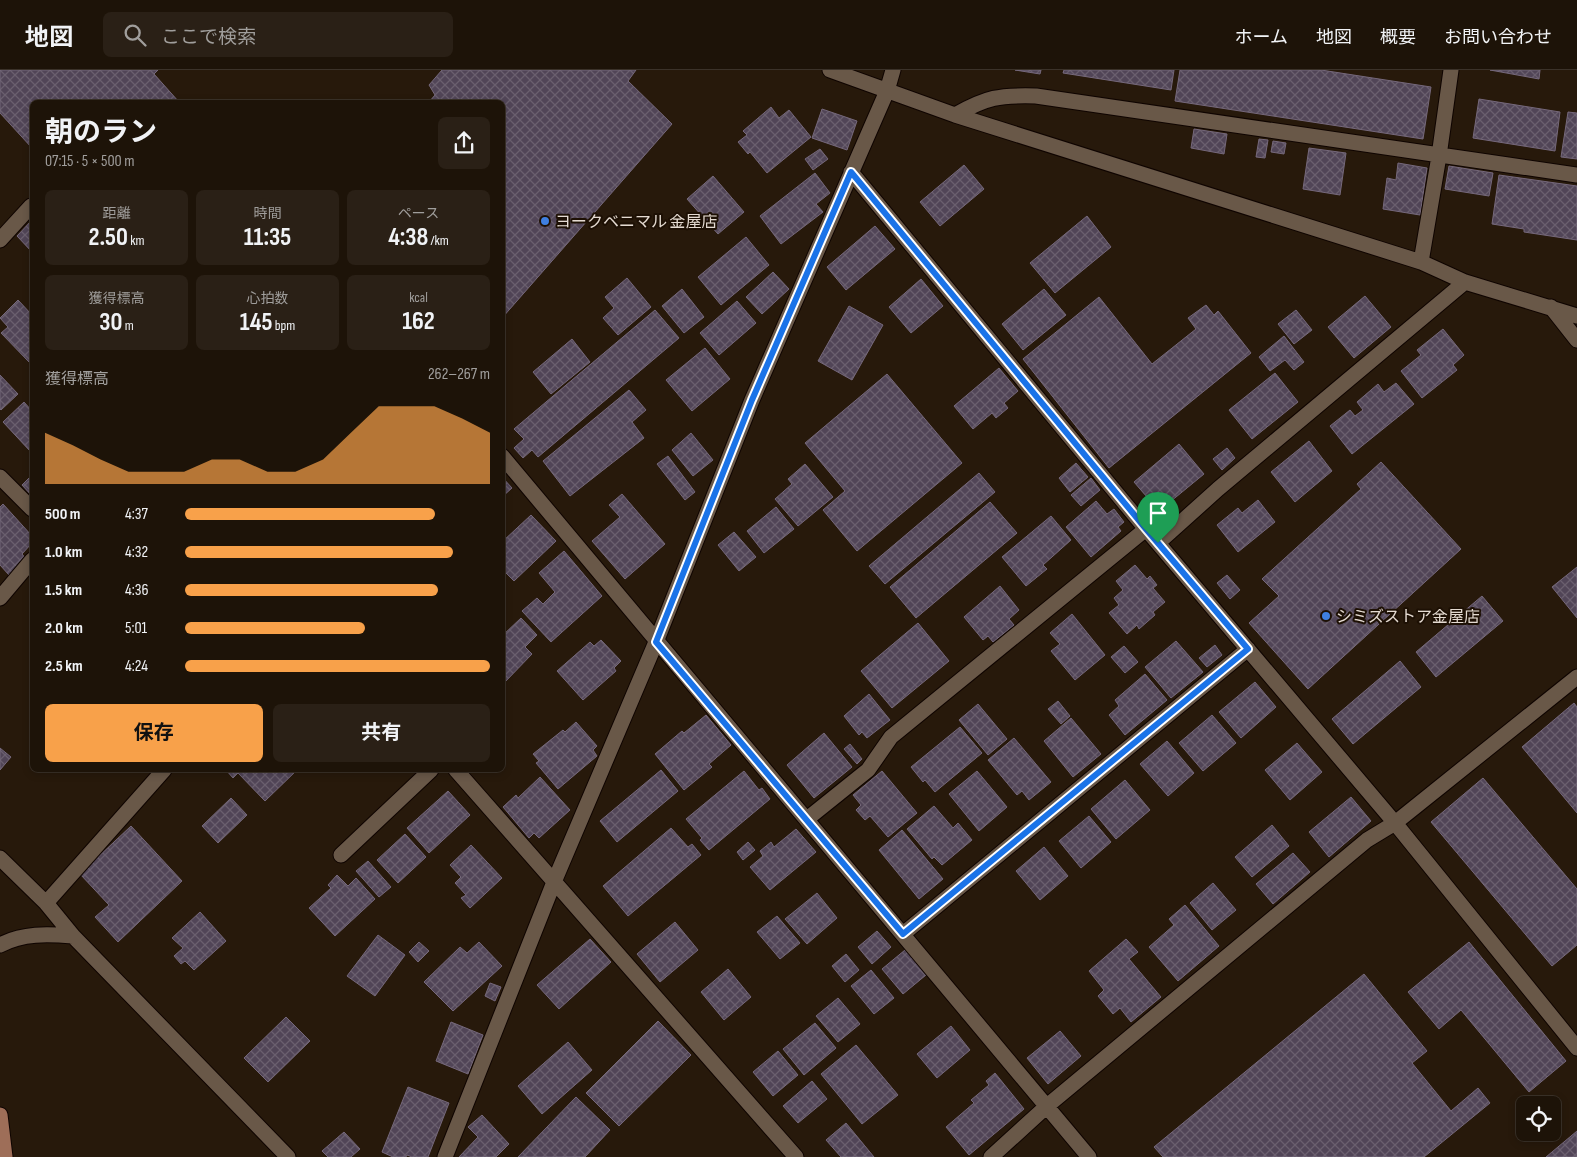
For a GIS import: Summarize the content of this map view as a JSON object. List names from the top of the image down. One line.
{"places":["ヨークベニマル 金屋店","シミズストア金屋店"],"page":{"header":"地図","search":"ここで検索","nav":["ホーム","地図","概要","お問い合わせ"],"heading":["朝のラン","07:15 · 5 × 500 m"],"stats":[["距離","2.50 km"],["時間","11:35"],["ペース","4:38 /km"],["獲得標高","30 m"],["心拍数","145 bpm"],["kcal","162"]],"chart":["獲得標高","262–267 m"],"list":[{"name":"500 m","note":"4:37"},{"name":"1.0 km","note":"4:32"},{"name":"1.5 km","note":"4:36"},{"name":"2.0 km","note":"5:01"},{"name":"2.5 km","note":"4:24"}],"buttons":["保存","共有"]}}
